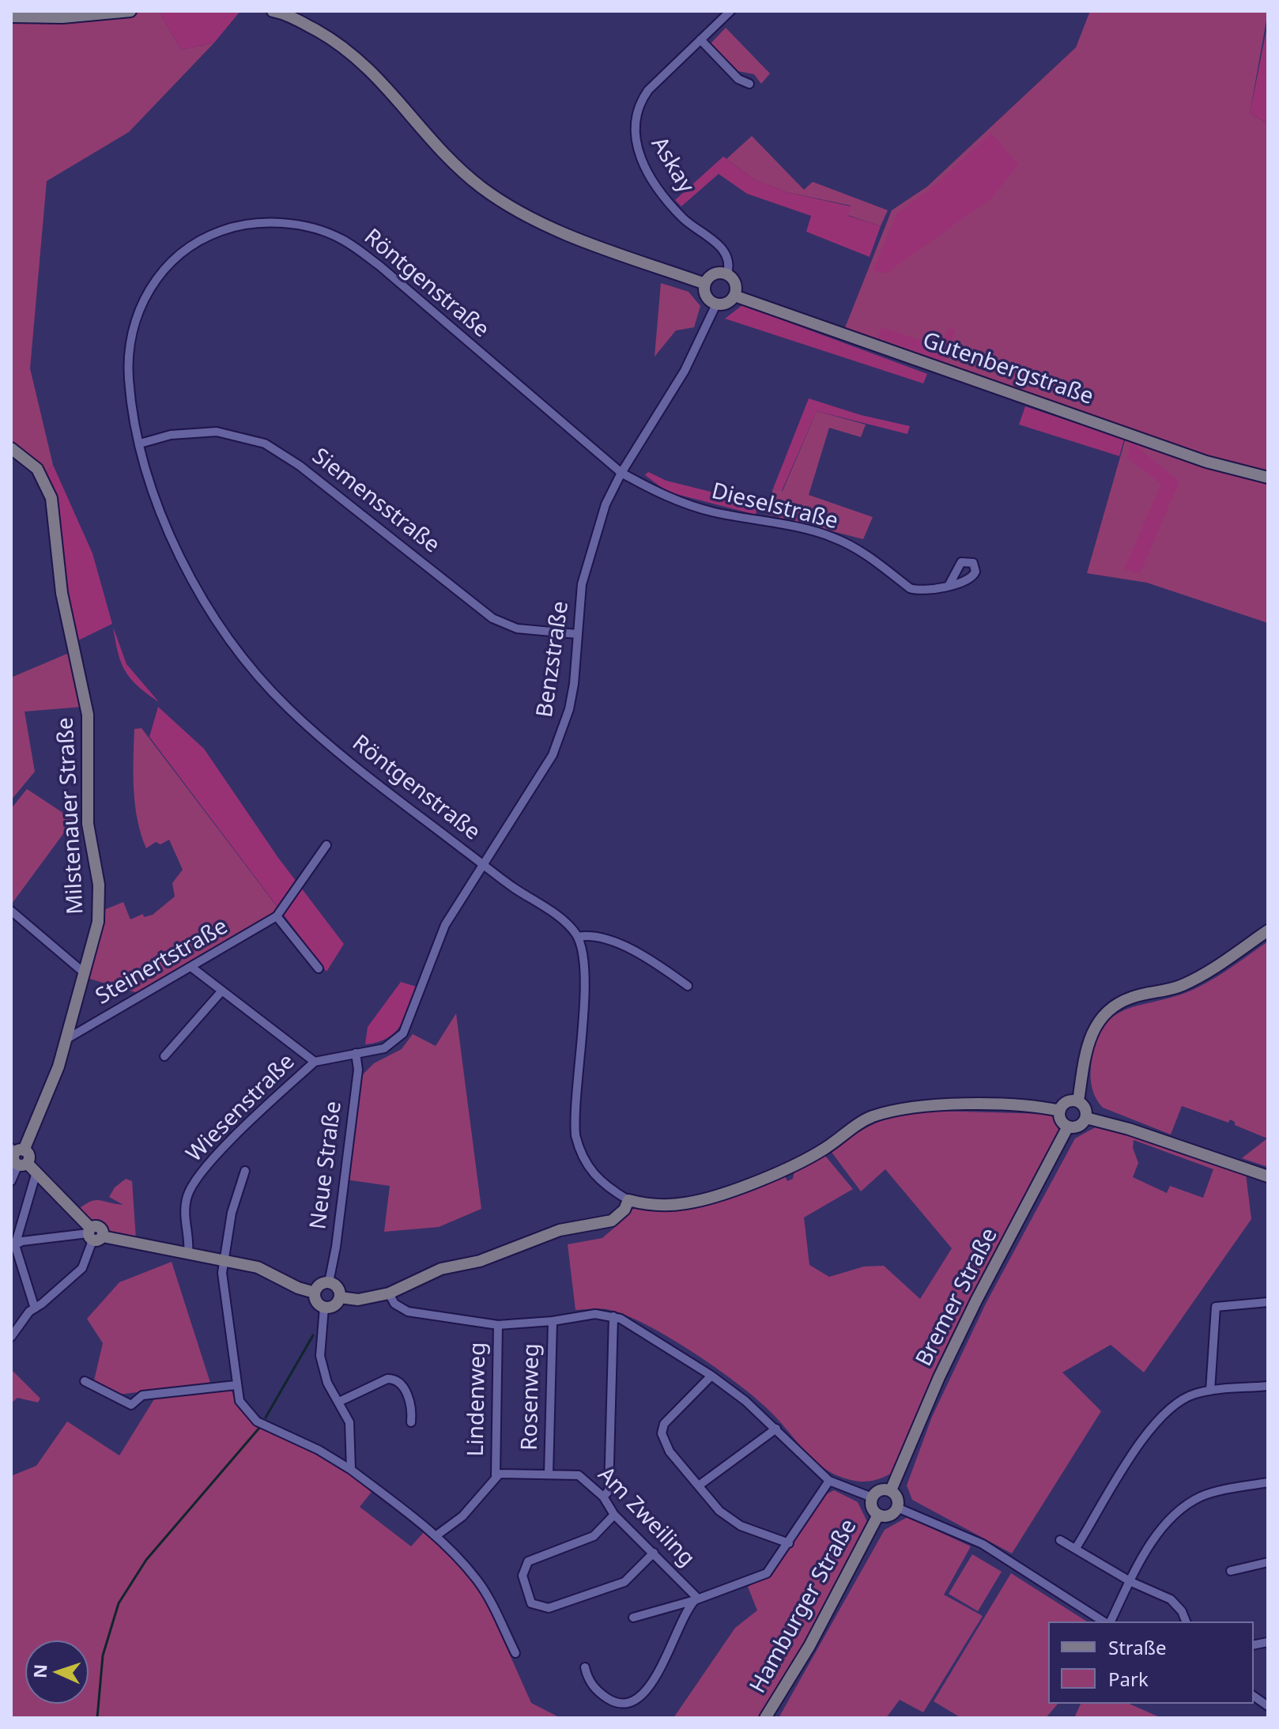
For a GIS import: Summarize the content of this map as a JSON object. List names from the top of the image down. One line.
{"streets":{"main road":["Gutenbergstraße","Milstenauer Straße","Bremer Straße","Hamburger Straße"],"street":["Askay","Röntgenstraße","Siemensstraße","Dieselstraße","Benzstraße","Steinertstraße","Wiesenstraße","Neue Straße","Rosenweg","Lindenweg","Am Zweiling"]},"crossings":[["Askay","Gutenbergstraße"],["Askay","Benzstraße"],["Röntgenstraße","Siemensstraße"],["Röntgenstraße","Dieselstraße"],["Röntgenstraße","Benzstraße"],["Gutenbergstraße","Benzstraße"],["Siemensstraße","Benzstraße"],["Dieselstraße","Benzstraße"],["Benzstraße","Wiesenstraße"],["Benzstraße","Neue Straße"],["Milstenauer Straße","Steinertstraße"],["Bremer Straße","Hamburger Straße"],["Rosenweg","Am Zweiling"],["Lindenweg","Am Zweiling"]],"legend":["Straße","Park"],"north":"left"}
